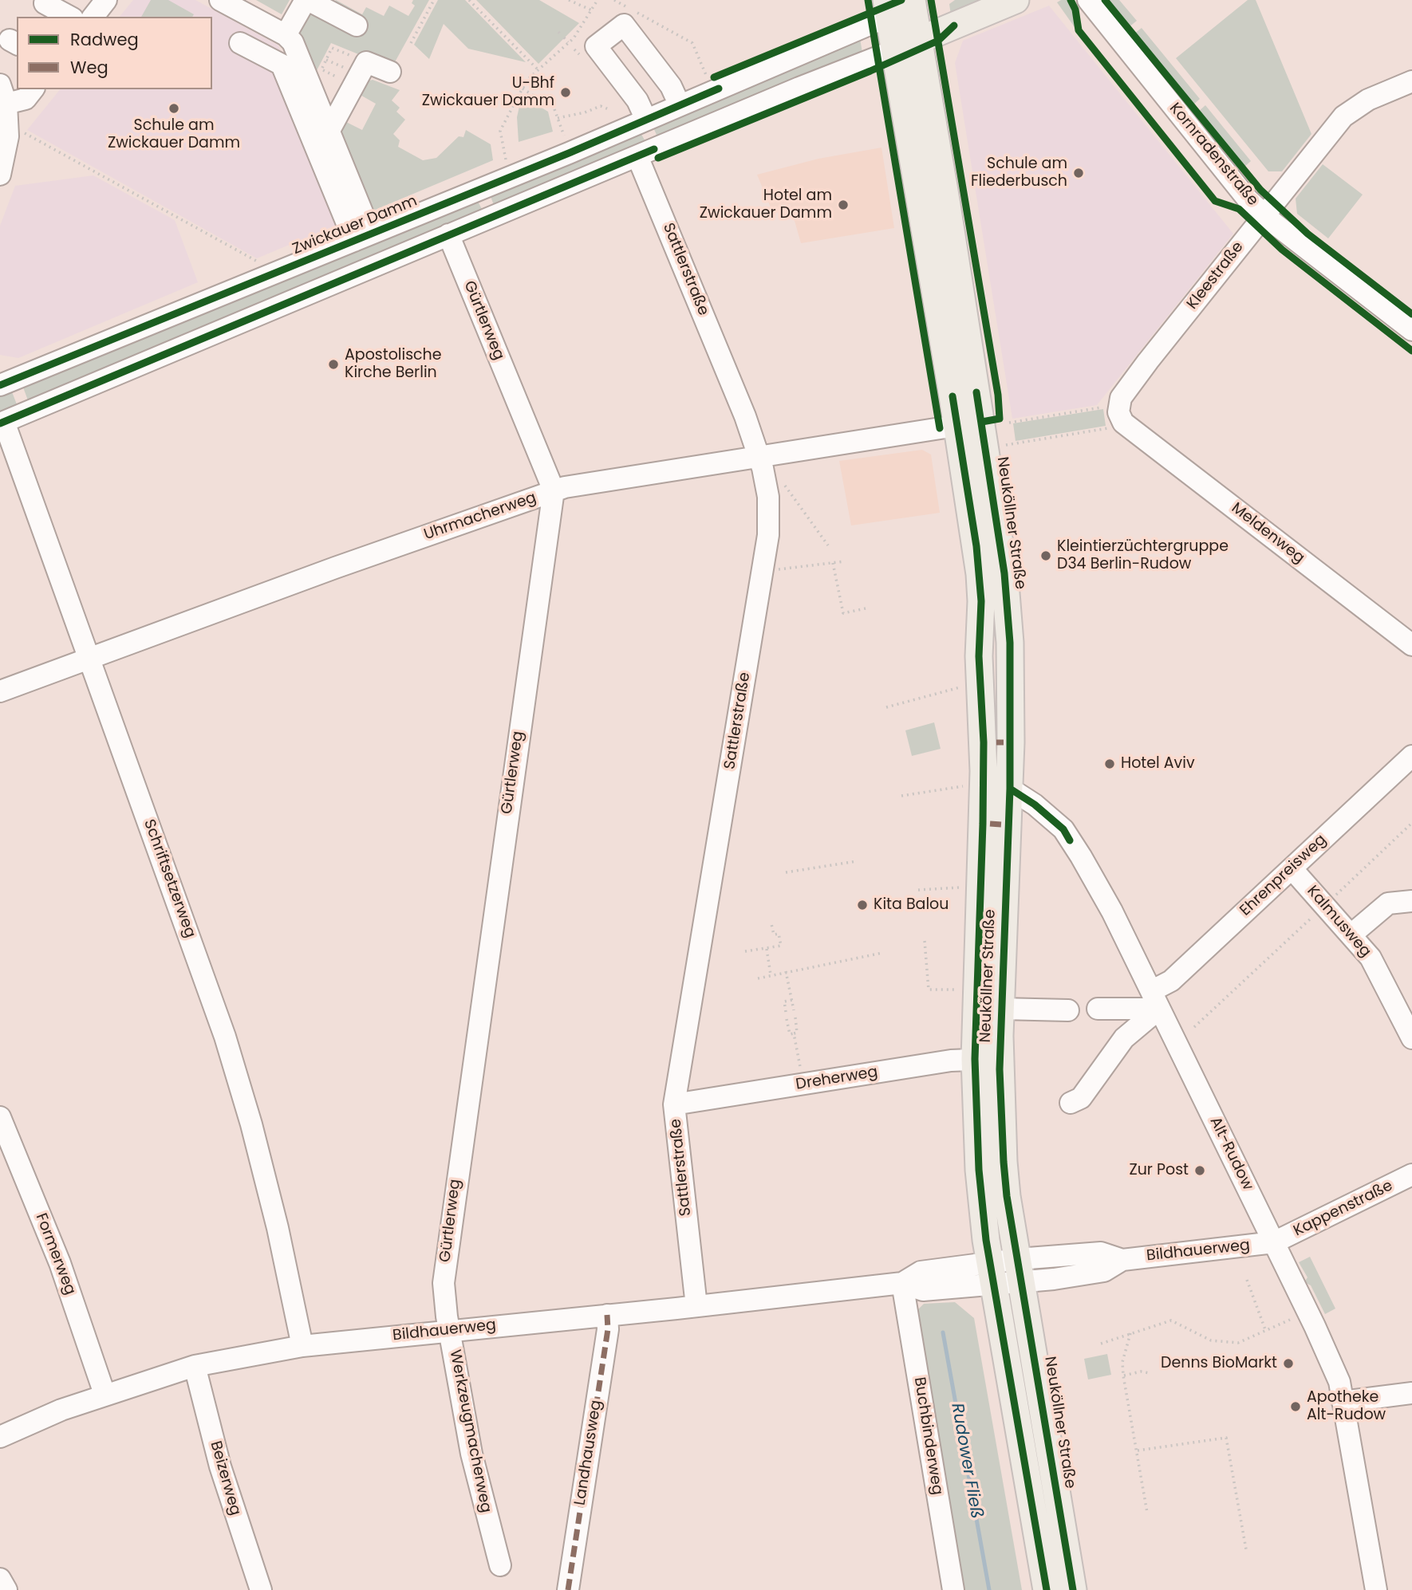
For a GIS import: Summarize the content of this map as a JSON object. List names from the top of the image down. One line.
{"streets":{"main road":["Neuköllner Straße"],"street":["Kornradenstraße","Zwickauer Damm","Sattlerstraße","Kleestraße","Gürtlerweg","Uhrmacherweg","Meldenweg","Ehrenpreisweg","Schriftsetzerweg","Kalmusweg","Dreherweg","Alt-Rudow","Kappenstraße","Bildhauerweg","Formerweg","Werkzeugmacherweg","Buchbinderweg","Landhausweg","Beizerweg"]},"crossings":[["Kornradenstraße","Kleestraße"],["Zwickauer Damm","Neuköllner Straße"],["Sattlerstraße","Uhrmacherweg"],["Sattlerstraße","Dreherweg"],["Sattlerstraße","Bildhauerweg"],["Kleestraße","Meldenweg"],["Gürtlerweg","Uhrmacherweg"],["Gürtlerweg","Bildhauerweg"],["Gürtlerweg","Werkzeugmacherweg"],["Uhrmacherweg","Neuköllner Straße"],["Uhrmacherweg","Schriftsetzerweg"],["Neuköllner Straße","Dreherweg"],["Neuköllner Straße","Alt-Rudow"],["Neuköllner Straße","Bildhauerweg"],["Ehrenpreisweg","Kalmusweg"],["Ehrenpreisweg","Alt-Rudow"],["Schriftsetzerweg","Bildhauerweg"],["Alt-Rudow","Kappenstraße"],["Alt-Rudow","Bildhauerweg"],["Kappenstraße","Bildhauerweg"],["Bildhauerweg","Formerweg"],["Bildhauerweg","Werkzeugmacherweg"],["Bildhauerweg","Buchbinderweg"],["Bildhauerweg","Landhausweg"],["Bildhauerweg","Beizerweg"]],"water":["Rudower Fließ"],"places":["U-Bhf Zwickauer Damm","Schule am Zwickauer Damm","Schule am Fliederbusch","Hotel am Zwickauer Damm","Apostolische Kirche Berlin","Kleintierzüchtergruppe D34 Berlin-Rudow","Hotel Aviv","Kita Balou","Zur Post","Denns BioMarkt","Apotheke Alt-Rudow"],"legend":["Radweg","Weg"]}
